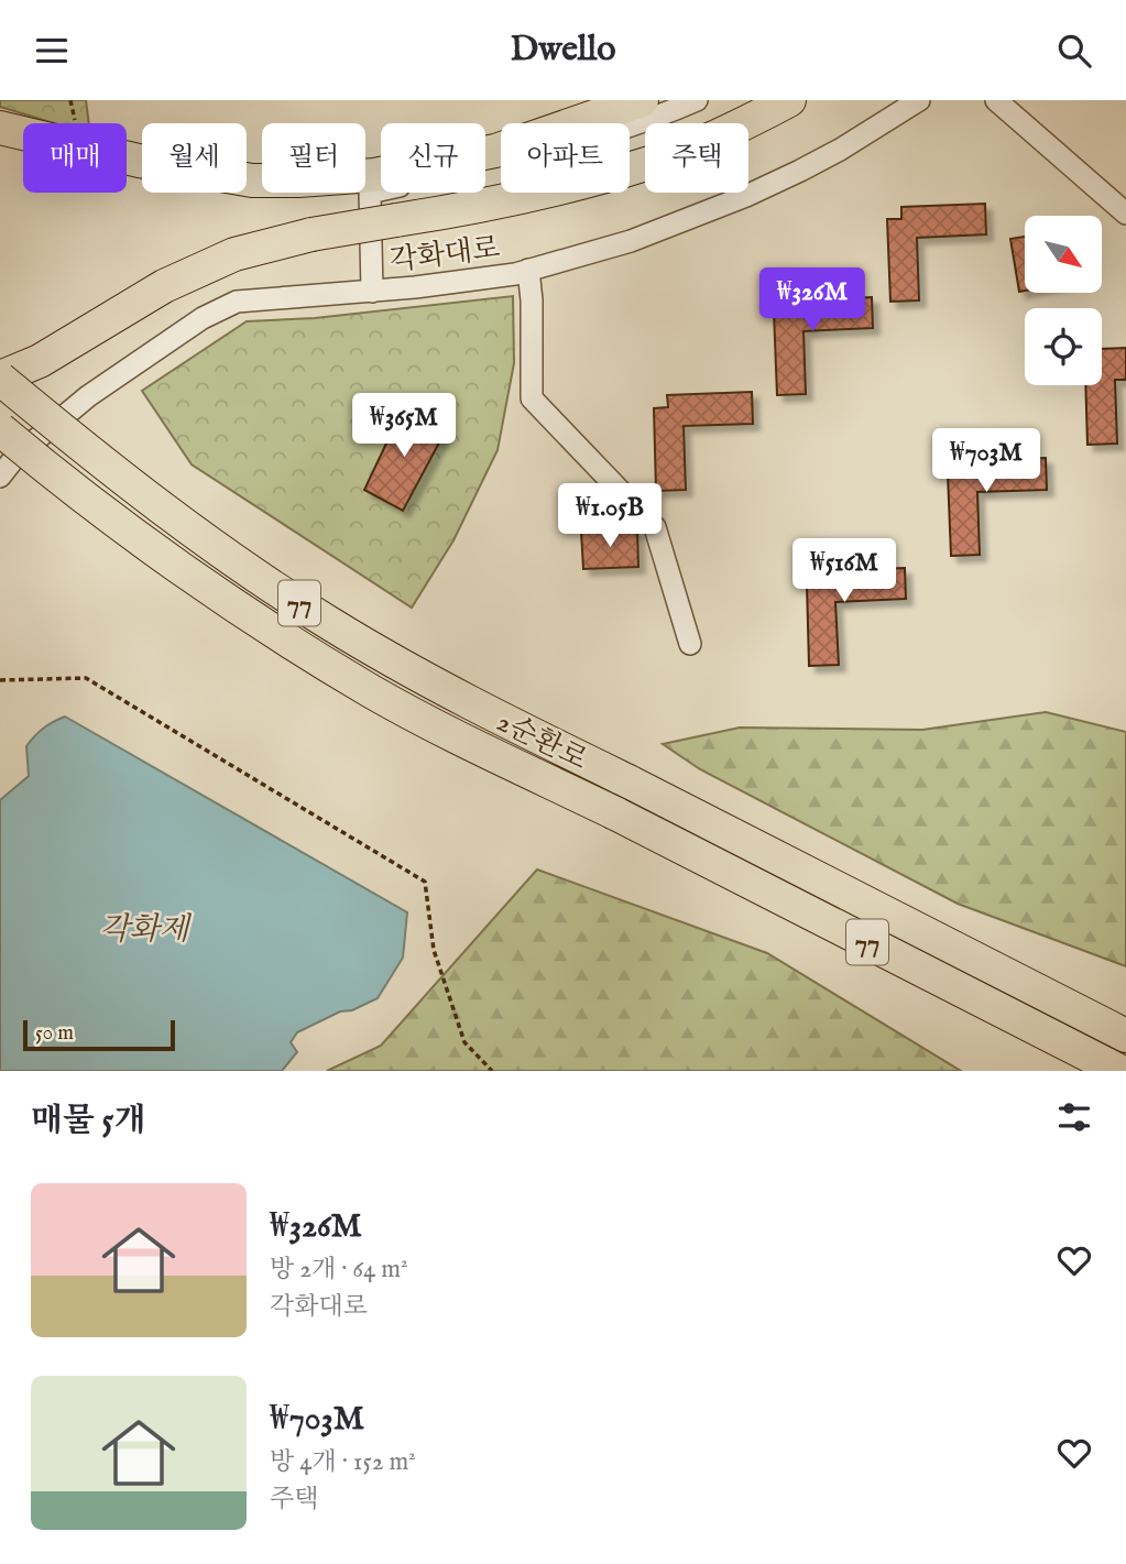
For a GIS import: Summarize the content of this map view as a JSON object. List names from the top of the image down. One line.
{"streets":{"highway":["77","2순환로"],"street":["각화대로"]},"water":["각화제"],"scale_bar":"50 m","north":"bottom right","page":{"header":"Dwello","chip":["매매","월세","필터","신규","아파트","주택"],"price":["₩326M","₩365M","₩703M","₩1.05B","₩516M"],"scale":"50 m","heading":"매물 5개","list":[{"name":"₩326M","note":"방 2개 · 64 m² · 각화대로"},{"name":"₩703M","note":"방 4개 · 152 m² · 주택"}]}}
